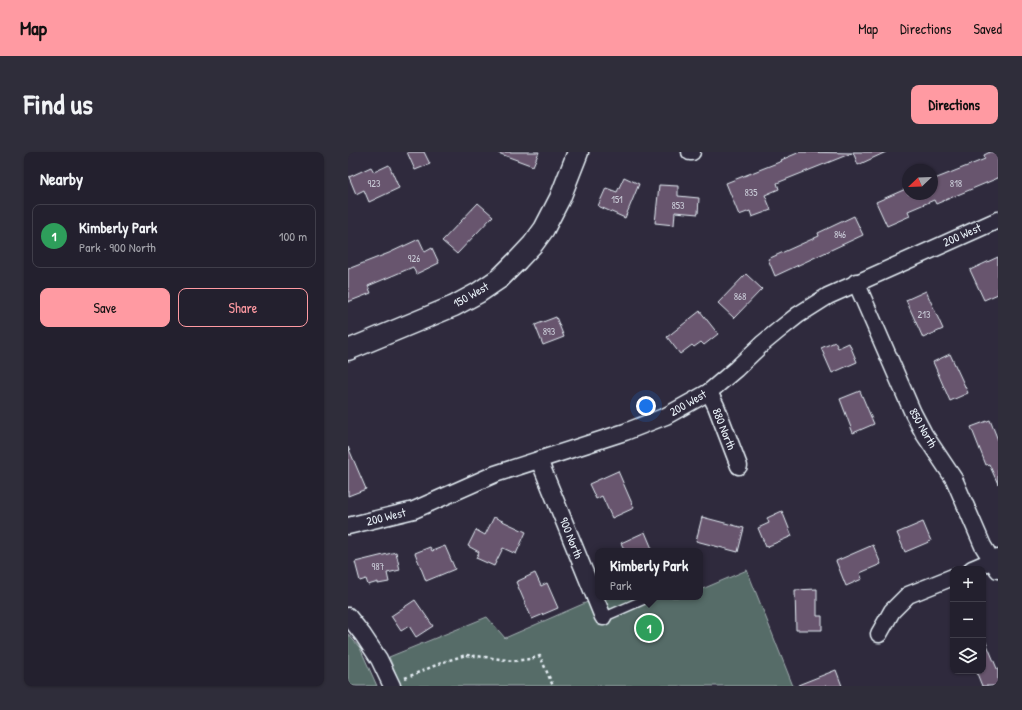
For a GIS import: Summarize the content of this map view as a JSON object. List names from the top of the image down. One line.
{"streets":{"street":["200 West","150 West","850 North","880 North","900 North"]},"crossings":[["200 West","850 North"],["200 West","880 North"],["200 West","900 North"]],"house_numbers":["923","818","835","151","853","846","926","868","213","893","987"],"north":"bottom left","page":{"header":"Map","nav":["Map","Directions","Saved"],"title":"Find us","buttons":["Directions",["Save","Share"]],"heading":"Nearby","list":[{"mark":"1","name":"Kimberly Park","note":"Park · 900 North","value":"100 m"}],"popup":["Kimberly Park","Park"],"map_buttons":["+","−"],"pins":"1"}}
